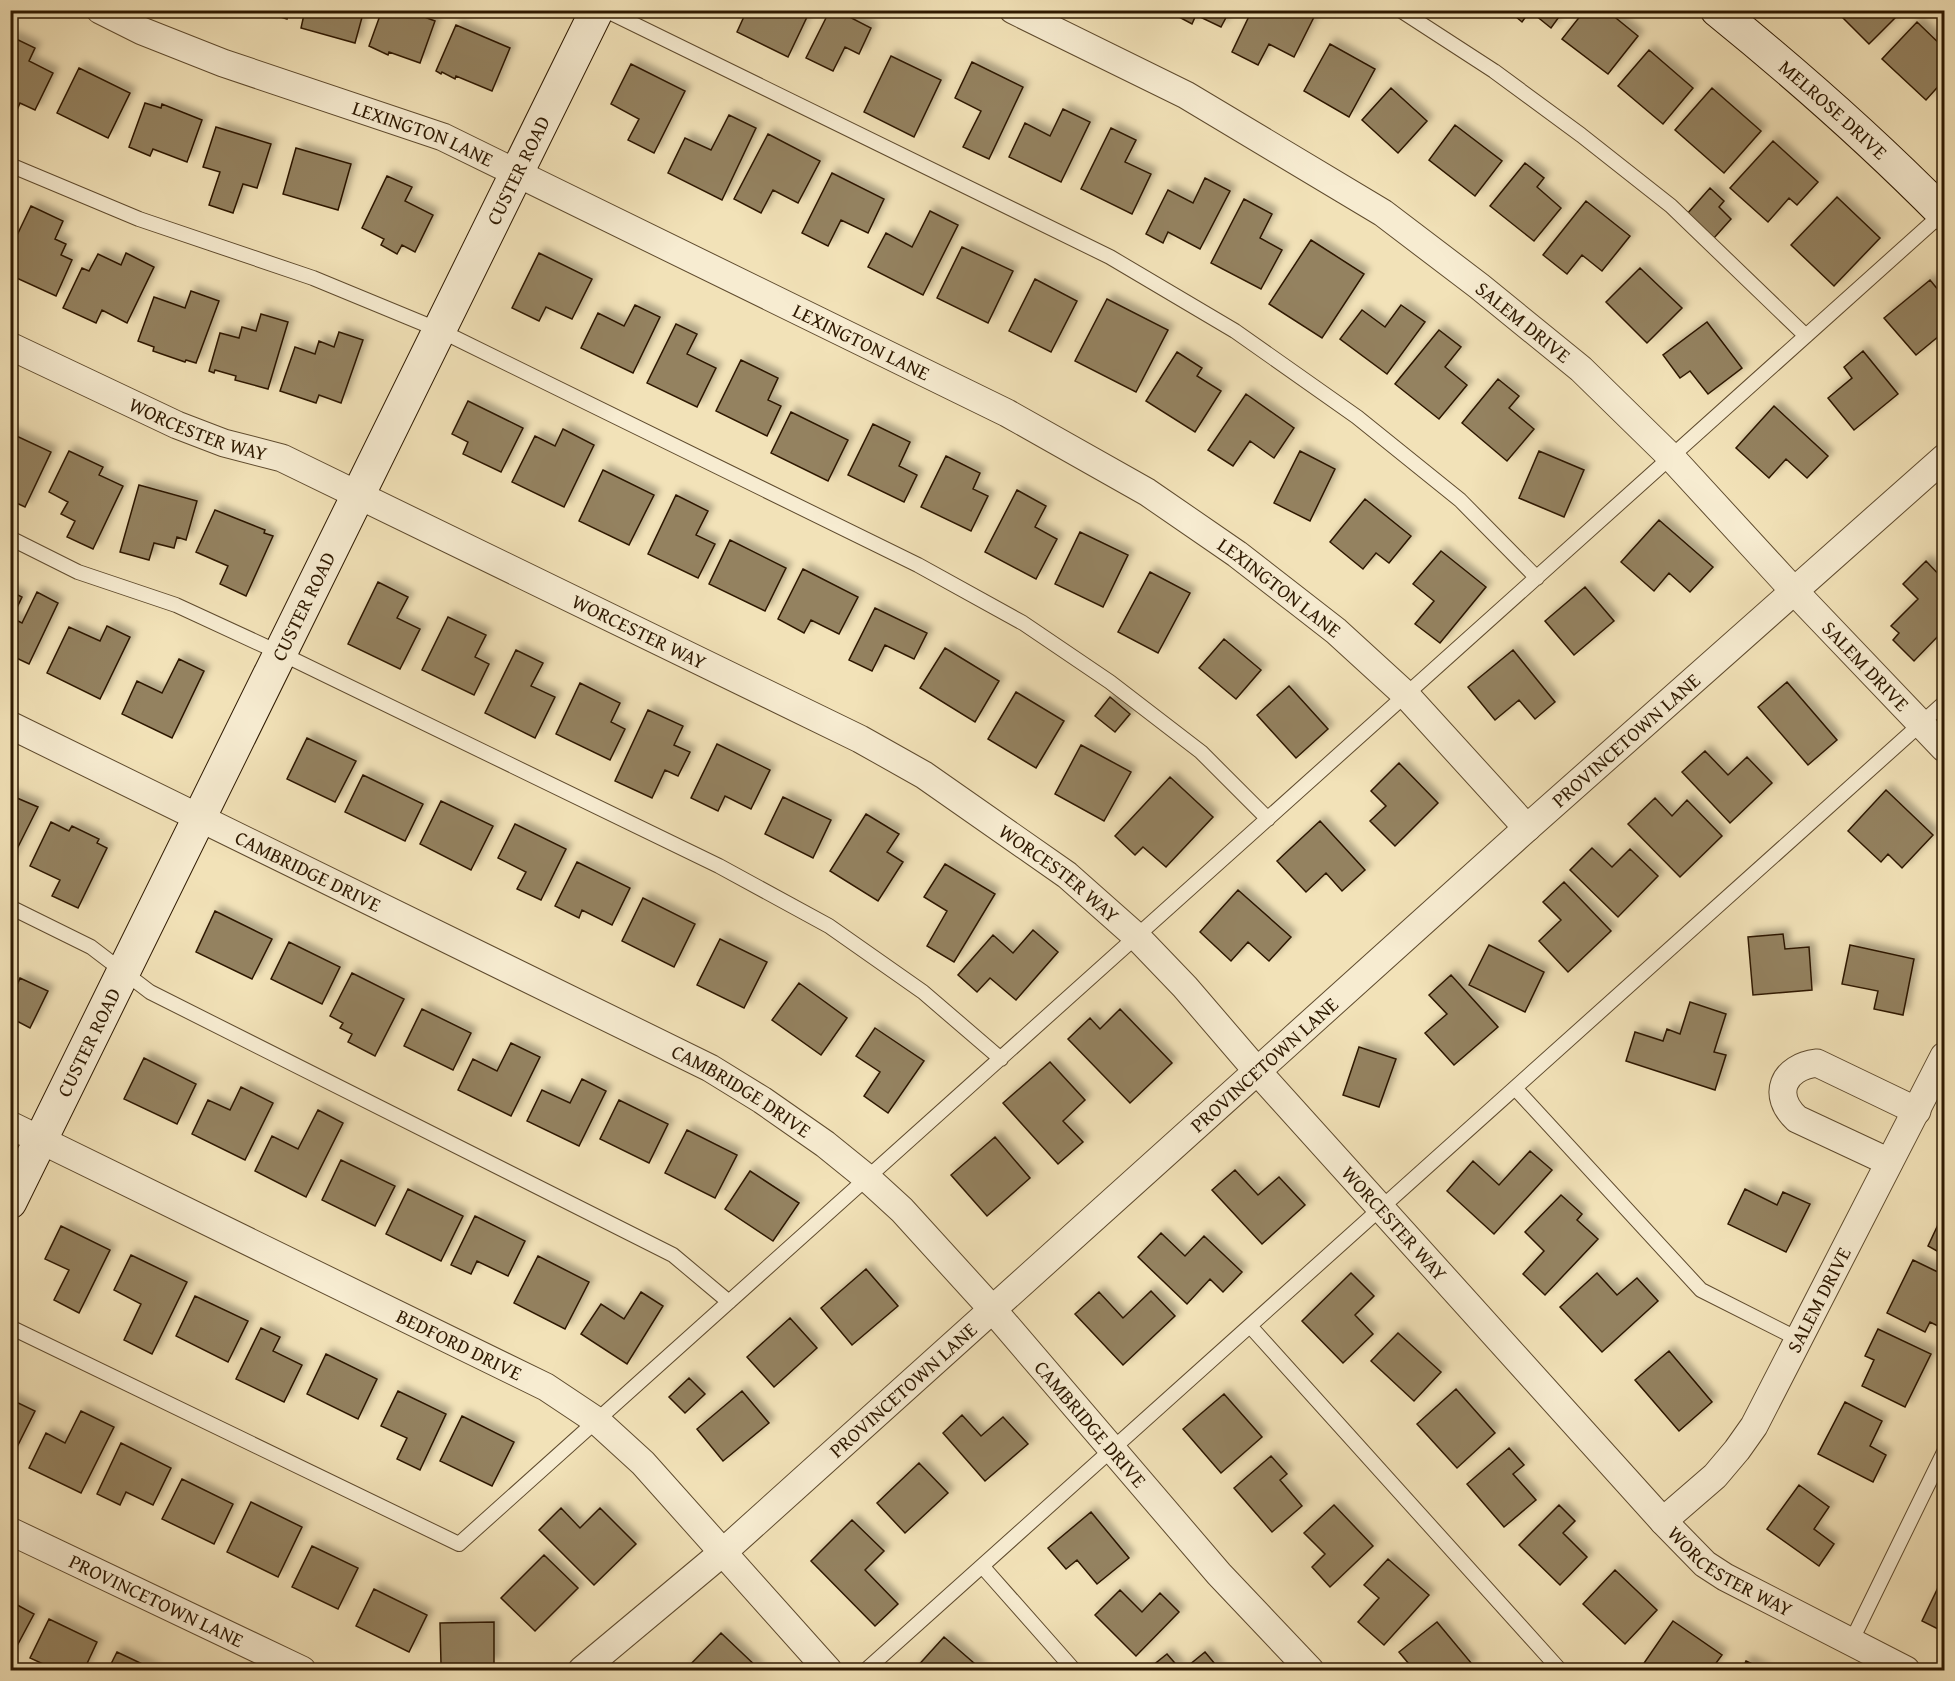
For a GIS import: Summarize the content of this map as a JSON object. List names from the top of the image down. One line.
{"streets":{"street":["MELROSE DRIVE","LEXINGTON LANE","CUSTER ROAD","SALEM DRIVE","WORCESTER WAY","PROVINCETOWN LANE","CAMBRIDGE DRIVE","BEDFORD DRIVE"]},"crossings":[["LEXINGTON LANE","CUSTER ROAD"],["LEXINGTON LANE","PROVINCETOWN LANE"],["CUSTER ROAD","WORCESTER WAY"],["CUSTER ROAD","CAMBRIDGE DRIVE"],["CUSTER ROAD","BEDFORD DRIVE"],["SALEM DRIVE","WORCESTER WAY"],["SALEM DRIVE","PROVINCETOWN LANE"],["WORCESTER WAY","PROVINCETOWN LANE"],["PROVINCETOWN LANE","CAMBRIDGE DRIVE"],["PROVINCETOWN LANE","BEDFORD DRIVE"]]}
